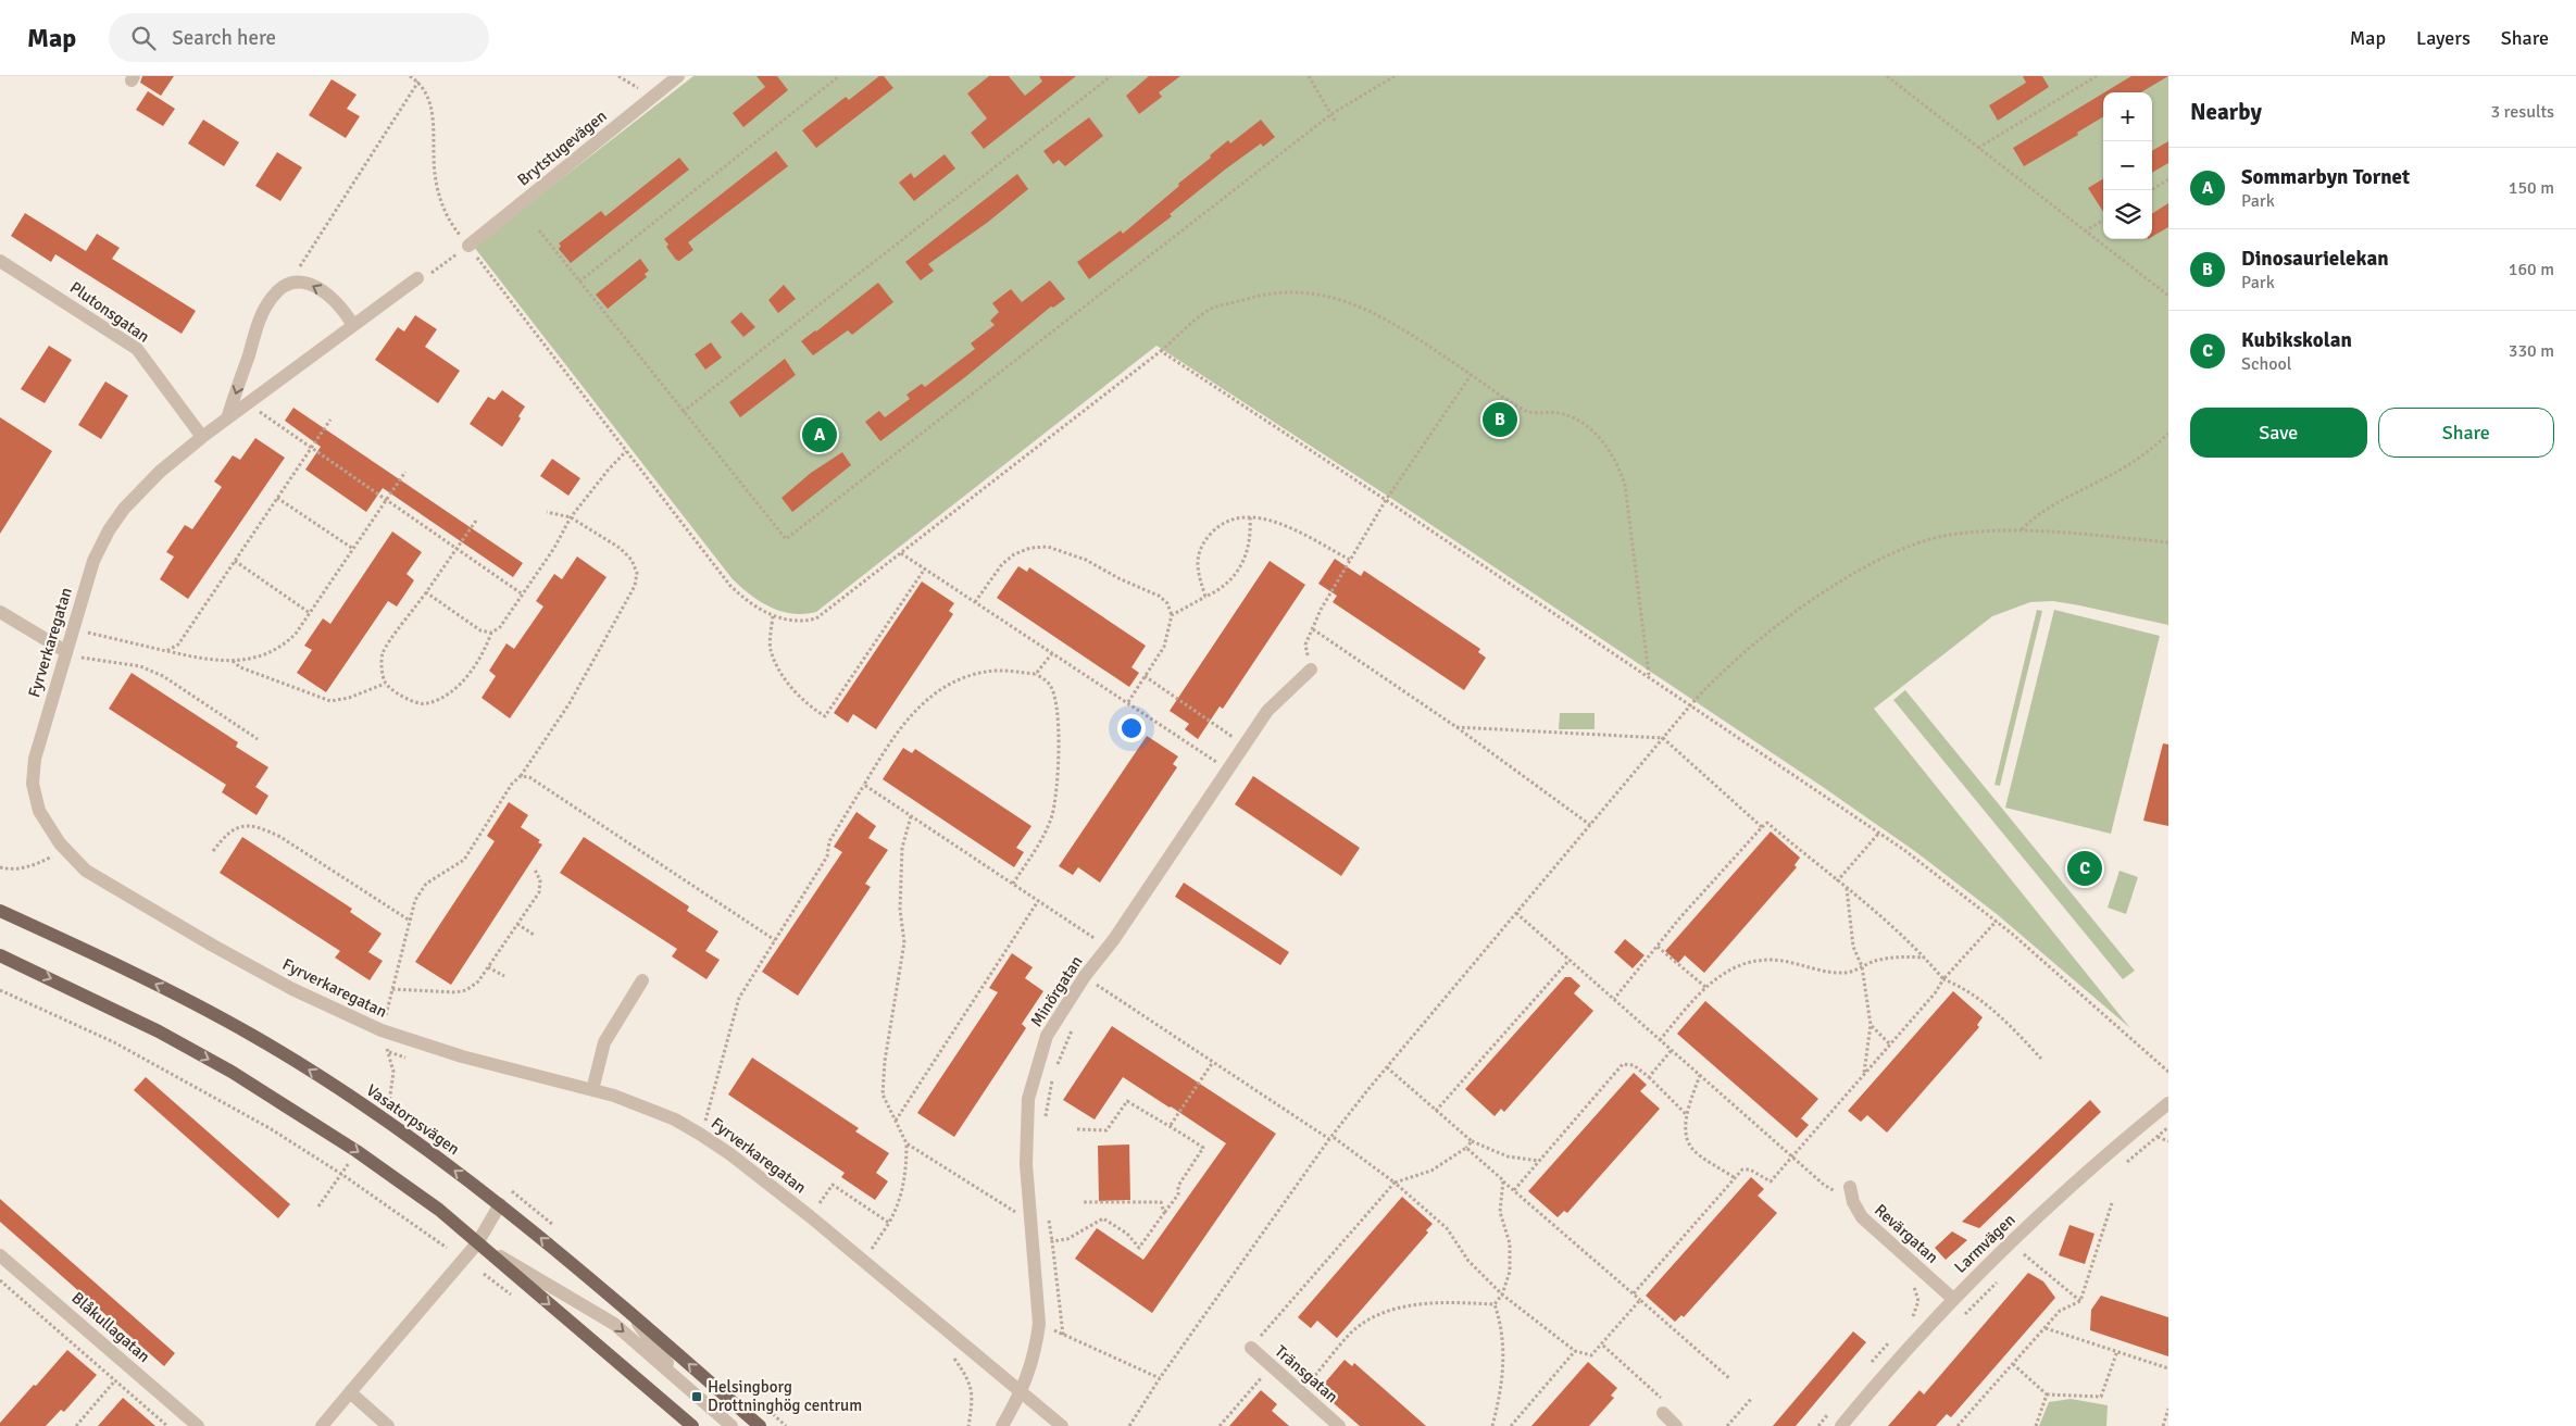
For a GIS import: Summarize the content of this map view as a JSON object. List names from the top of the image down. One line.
{"streets":{"main road":["Vasatorpsvägen"],"street":["Brytstugevägen","Plutonsgatan","Fyrverkaregatan","Minörgatan","Revärgatan","Larmvägen","Blåkullagatan","Tränsgatan"]},"crossings":[["Plutonsgatan","Fyrverkaregatan"],["Fyrverkaregatan","Minörgatan"],["Revärgatan","Larmvägen"]],"places":{"transit":["Helsingborg Drottninghög centrum"]},"page":{"header":"Map","search":"Search here","nav":["Map","Layers","Share"],"heading":["Nearby","3 results"],"map_buttons":["+","−"],"list":[{"mark":"A","name":"Sommarbyn Tornet","note":"Park","value":"150 m"},{"mark":"B","name":"Dinosaurielekan","note":"Park","value":"160 m"},{"mark":"C","name":"Kubikskolan","note":"School","value":"330 m"}],"buttons":["Save","Share"],"pins":["B","A","C"]}}
